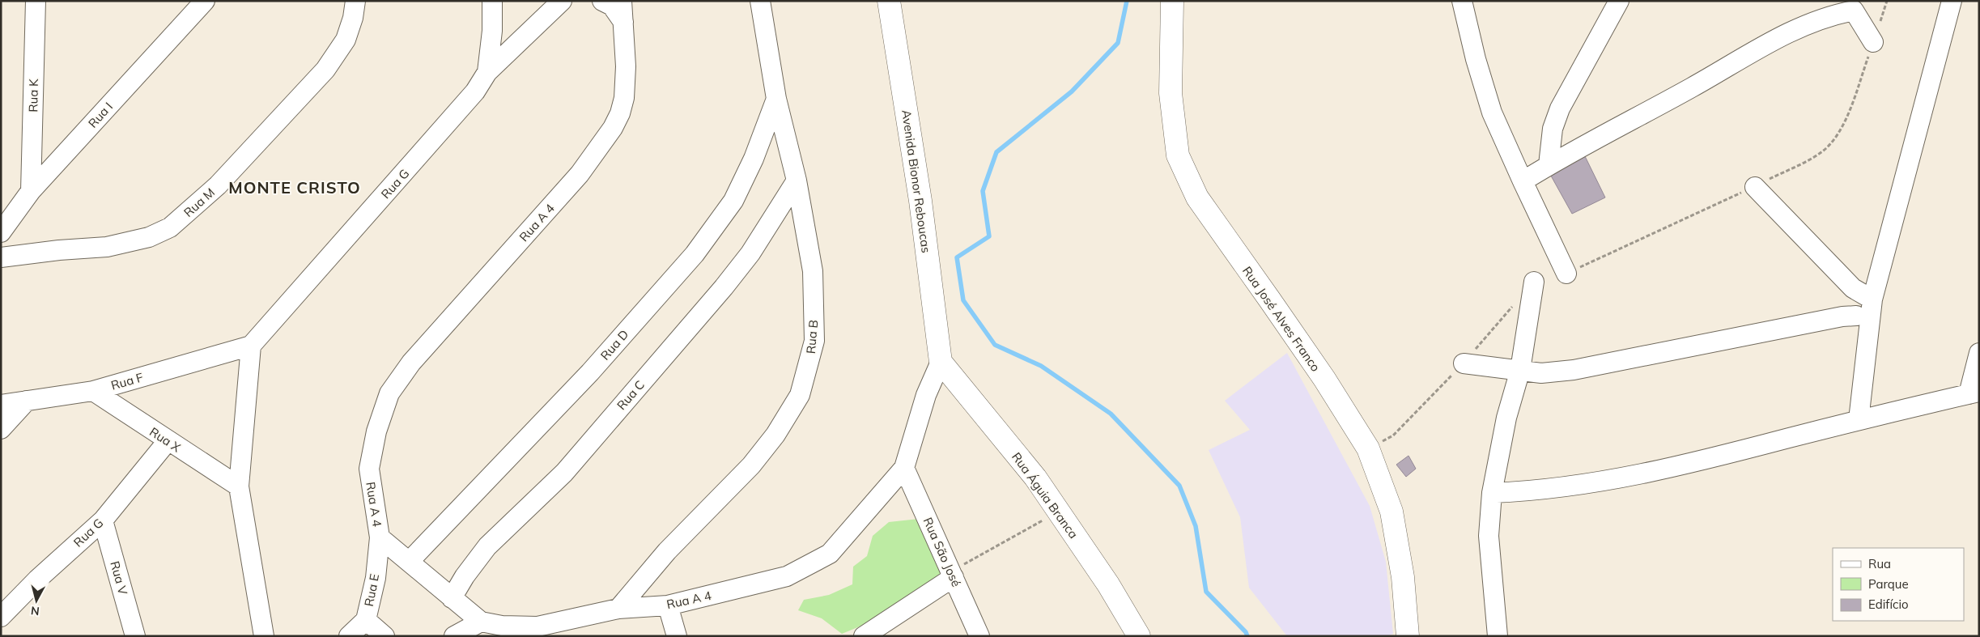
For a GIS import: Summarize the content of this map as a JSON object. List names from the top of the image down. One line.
{"streets":{"main road":["Avenida Bionor Reboucas","Rua José Alves Franco","Rua Águia Branca"],"street":["Rua K","Rua I","Rua G","Rua M","Rua A 4","Rua B","Rua D","Rua F","Rua C","Rua X","Rua São José","Rua V","Rua E"]},"crossings":[["Rua K","Rua I"],["Avenida Bionor Reboucas","Rua Águia Branca"],["Rua G","Rua F"],["Rua G","Rua X"],["Rua G","Rua V"],["Rua A 4","Rua B"],["Rua A 4","Rua D"],["Rua A 4","Rua C"],["Rua A 4","Rua São José"],["Rua A 4","Rua E"],["Rua B","Rua D"],["Rua B","Rua C"],["Rua F","Rua X"]],"districts":["MONTE CRISTO"],"legend":["Rua","Parque","Edifício"],"north":"bottom"}
